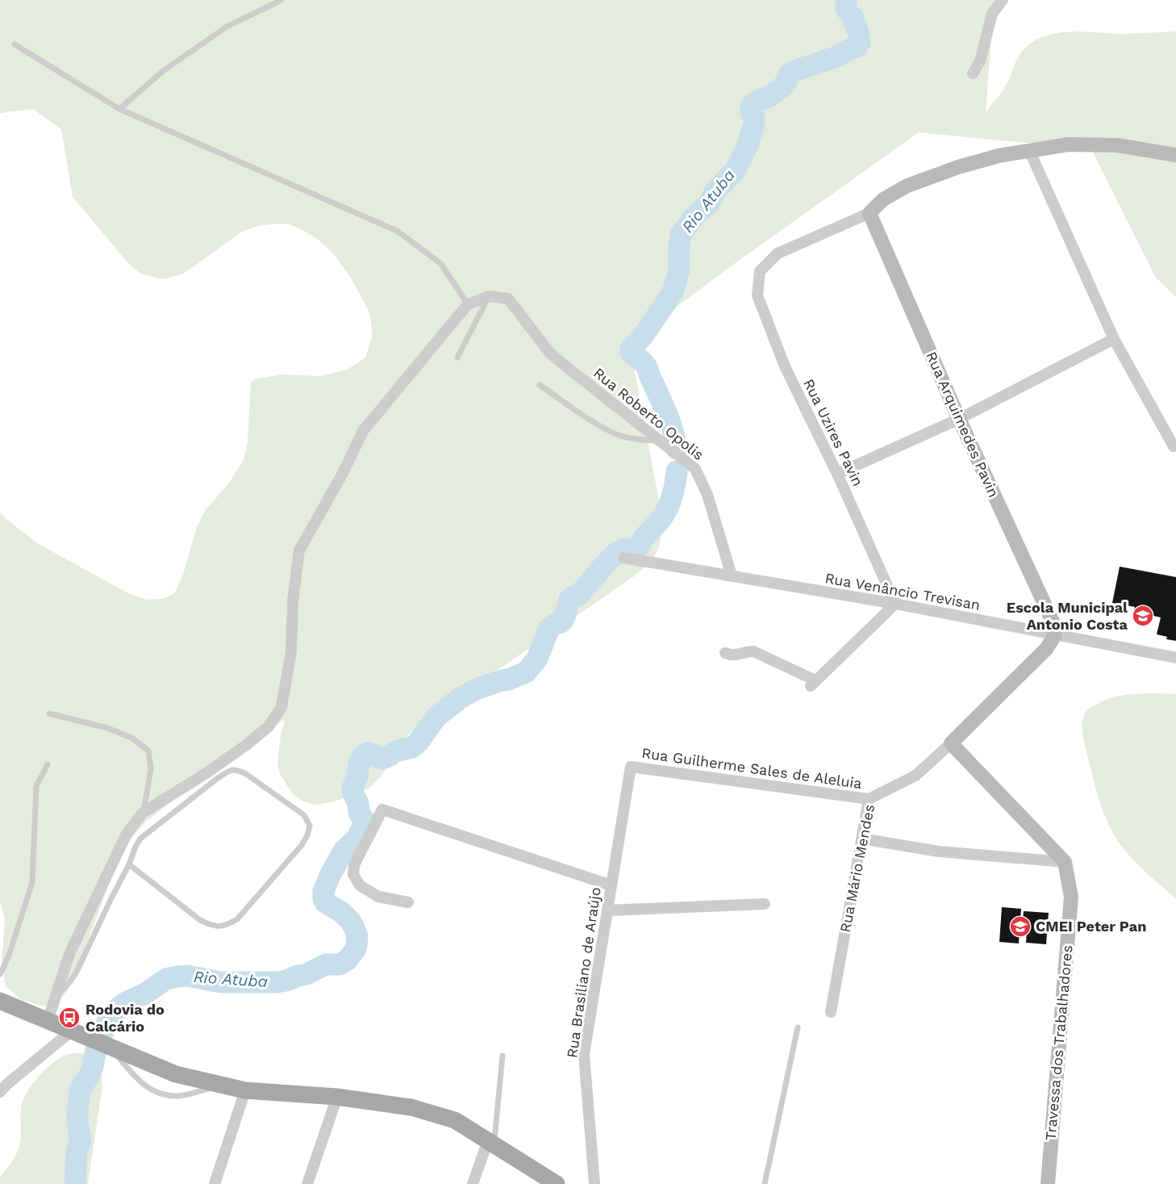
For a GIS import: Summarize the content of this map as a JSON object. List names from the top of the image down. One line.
{"streets":{"street":["Rua Roberto Opolis","Rua Arquimedes Pavin","Rua Uzires Pavin","Rua Venâncio Trevisan","Rua Guilherme Sales de Aleluia","Rua Mário Mendes","Rua Brasiliano de Araújo","Travessa dos Trabalhadores"]},"crossings":[["Rua Roberto Opolis","Rua Venâncio Trevisan"],["Rua Arquimedes Pavin","Rua Uzires Pavin"],["Rua Arquimedes Pavin","Rua Venâncio Trevisan"],["Rua Arquimedes Pavin","Rua Mário Mendes"],["Rua Uzires Pavin","Rua Venâncio Trevisan"],["Rua Venâncio Trevisan","Rua Mário Mendes"],["Rua Guilherme Sales de Aleluia","Rua Mário Mendes"],["Rua Guilherme Sales de Aleluia","Rua Brasiliano de Araújo"]],"water":["Rio Atuba"],"places":{"school or university":["Escola Municipal Antonio Costa","CMEI Peter Pan"],"bus stop":["Rodovia do Calcário"]}}
